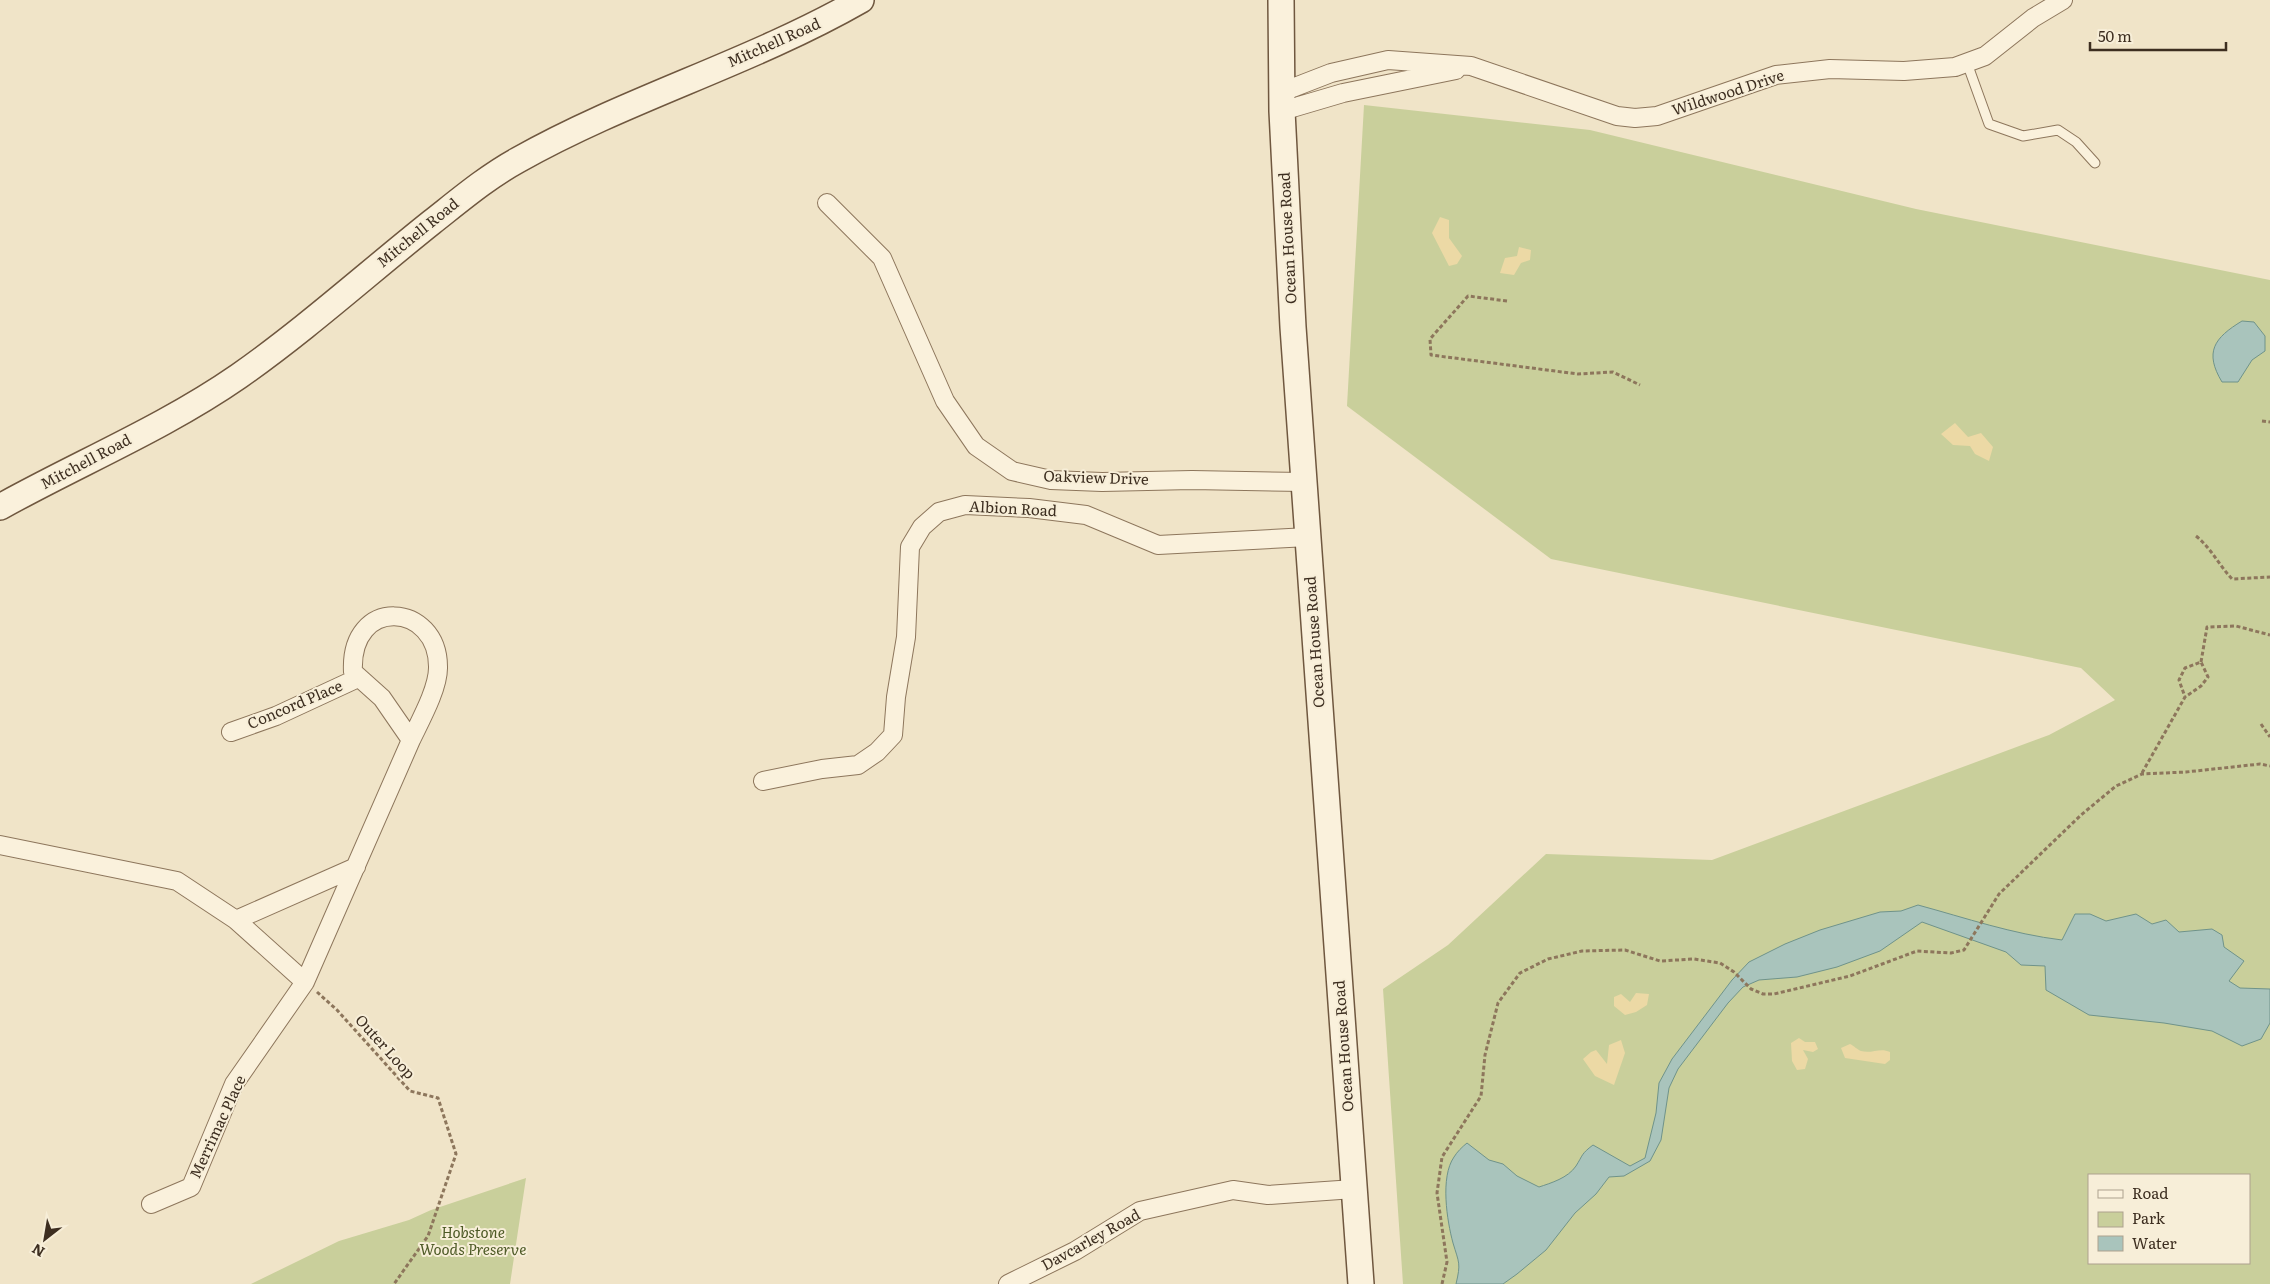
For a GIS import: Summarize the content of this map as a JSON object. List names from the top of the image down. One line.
{"streets":{"main road":["Mitchell Road","Ocean House Road"],"street":["Wildwood Drive","Oakview Drive","Albion Road","Concord Place","Merrimac Place","Davcarley Road"],"path":["Outer Loop"]},"crossings":[["Wildwood Drive","Ocean House Road"],["Ocean House Road","Oakview Drive"],["Ocean House Road","Albion Road"],["Ocean House Road","Davcarley Road"],["Concord Place","Merrimac Place"],["Outer Loop","Merrimac Place"]],"parks":["Hobstone Woods Preserve"],"legend":["Road","Park","Water"],"scale_bar":"50 m","north":"bottom left"}
